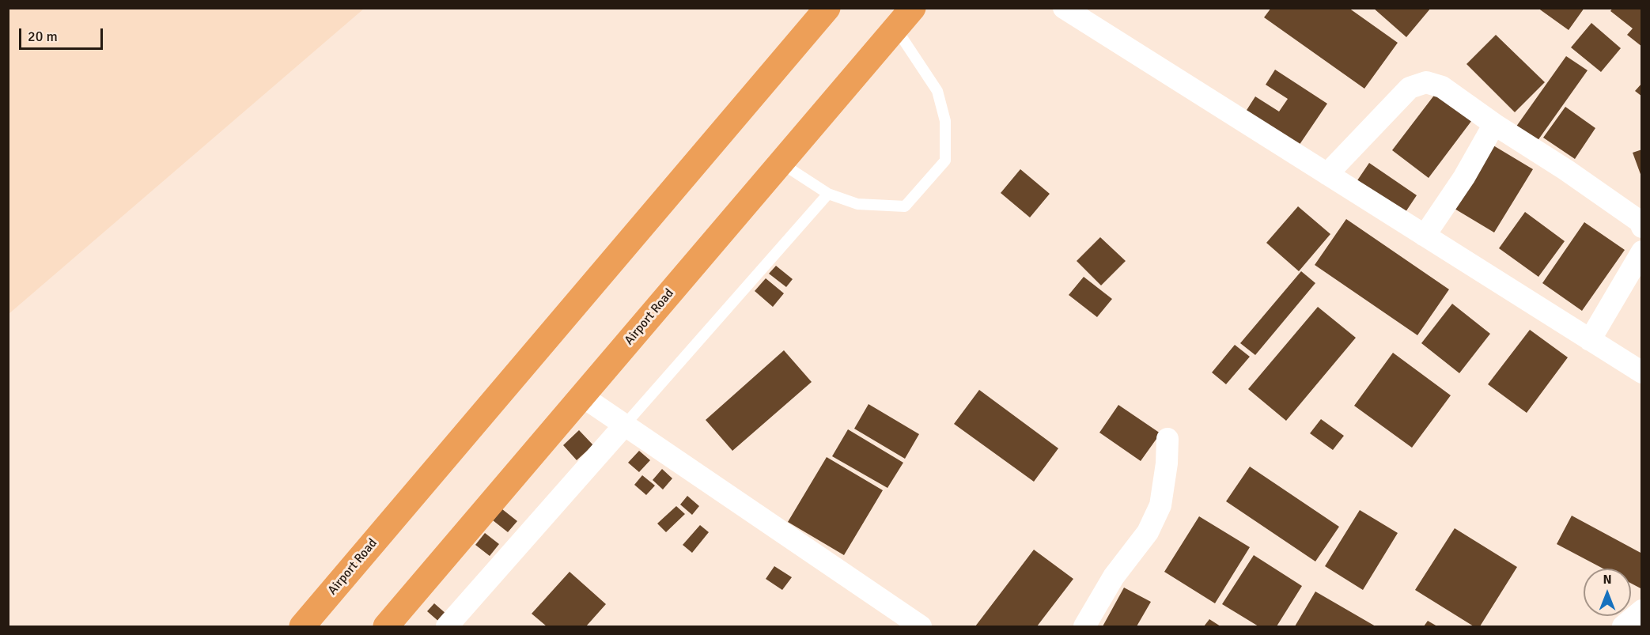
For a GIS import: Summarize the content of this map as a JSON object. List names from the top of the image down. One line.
{"streets":{"highway":["Airport Road"]},"scale_bar":"20 m","north":"top"}
